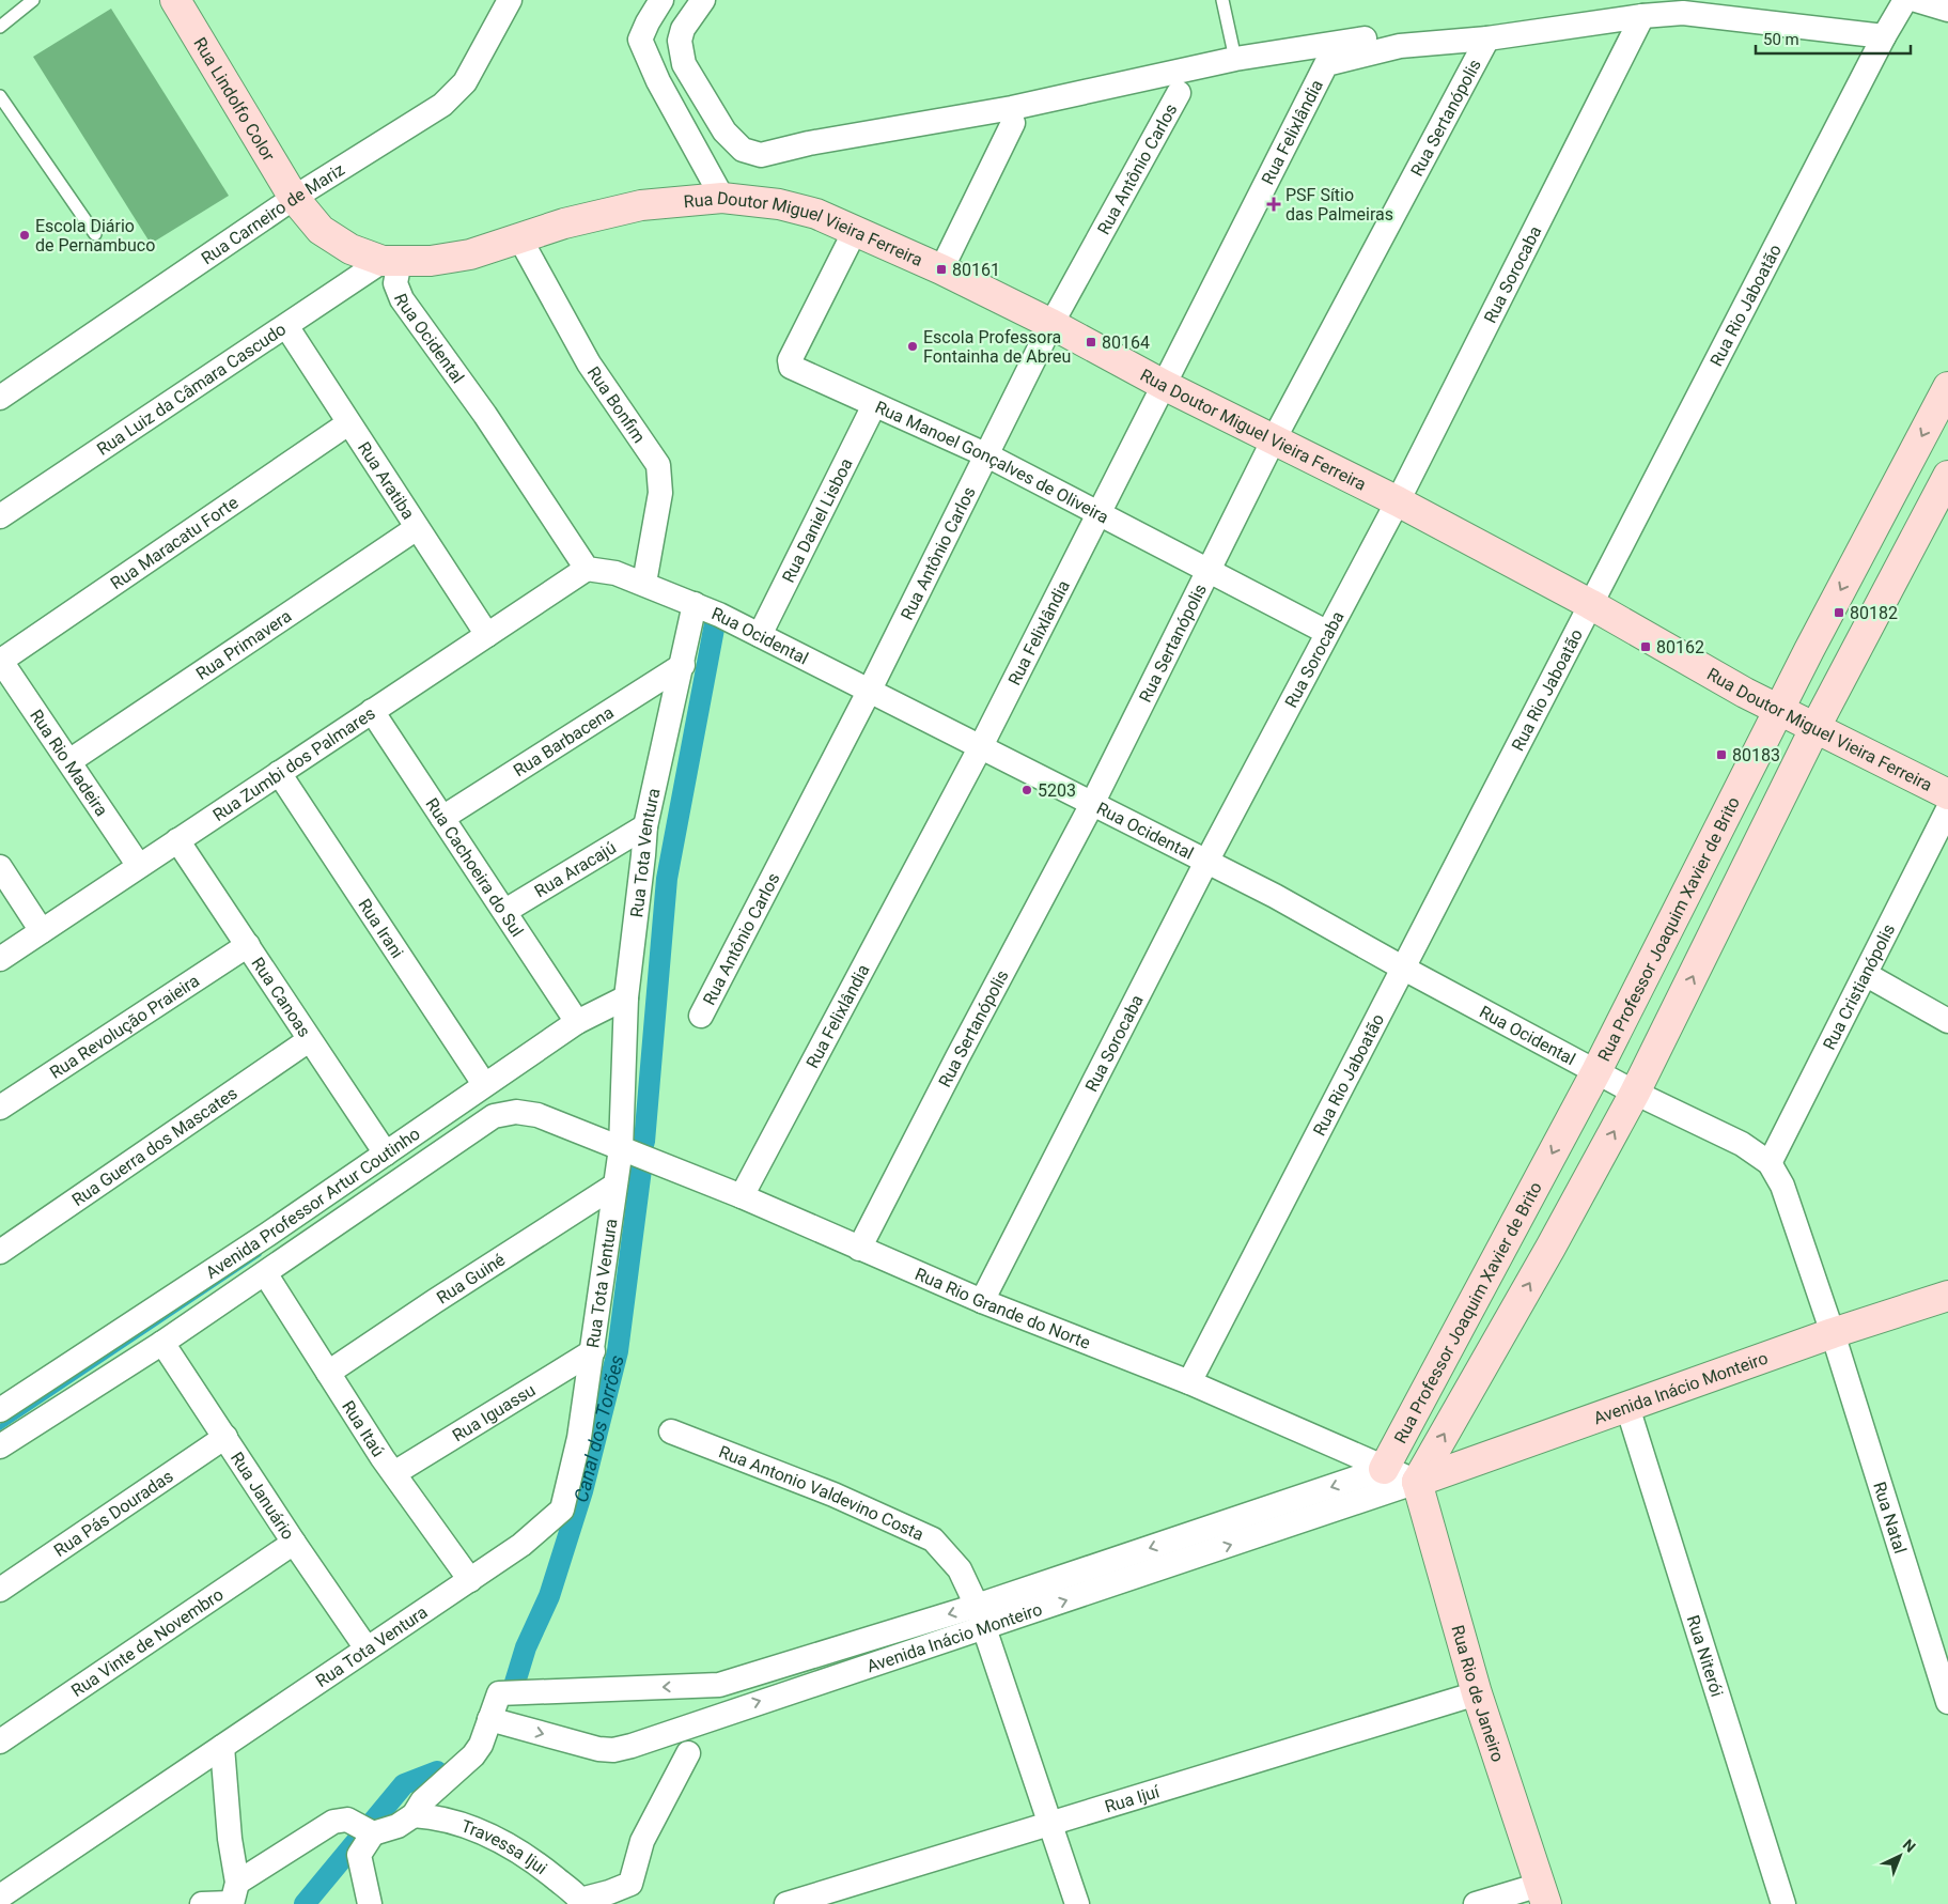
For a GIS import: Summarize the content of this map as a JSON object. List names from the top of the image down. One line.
{"streets":{"street":["Rua Lindolfo Color","Rua Sertanópolis","Rua Felixlândia","Rua Antônio Carlos","Rua Carneiro de Mariz","Rua Doutor Miguel Vieira Ferreira","Rua Sorocaba","Rua Rio Jaboatão","Rua Ocidental","Rua Luiz da Câmara Cascudo","Rua Bonfim","Rua Manoel Gonçalves de Oliveira","Rua Aratiba","Rua Daniel Lisboa","Rua Maracatu Forte","Rua Primavera","Rua Barbacena","Rua Rio Madeira","Rua Zumbi dos Palmares","Rua Tota Ventura","Rua Cachoeira do Sul","Rua Aracajú","Rua Irani","Rua Professor Joaquim Xavier de Brito","Rua Cristianópolis","Rua Canoas","Rua Revolução Praieira","Rua Guerra dos Mascates","Avenida Professor Artur Coutinho","Rua Guiné","Rua Rio Grande do Norte","Avenida Inácio Monteiro","Rua Iguassu","Rua Itaú","Rua Antonio Valdevino Costa","Rua Januário","Rua Pás Douradas","Rua Natal","Rua Vinte de Novembro","Rua Niterói","Rua Rio de Janeiro","Rua Ijuí","Travessa Ijui"]},"crossings":[["Rua Lindolfo Color","Rua Carneiro de Mariz"],["Rua Lindolfo Color","Rua Doutor Miguel Vieira Ferreira"],["Rua Sertanópolis","Rua Felixlândia"],["Rua Sertanópolis","Rua Doutor Miguel Vieira Ferreira"],["Rua Sertanópolis","Rua Ocidental"],["Rua Sertanópolis","Rua Manoel Gonçalves de Oliveira"],["Rua Sertanópolis","Rua Rio Grande do Norte"],["Rua Felixlândia","Rua Doutor Miguel Vieira Ferreira"],["Rua Felixlândia","Rua Ocidental"],["Rua Felixlândia","Rua Manoel Gonçalves de Oliveira"],["Rua Felixlândia","Rua Rio Grande do Norte"],["Rua Antônio Carlos","Rua Doutor Miguel Vieira Ferreira"],["Rua Antônio Carlos","Rua Ocidental"],["Rua Antônio Carlos","Rua Manoel Gonçalves de Oliveira"],["Rua Carneiro de Mariz","Rua Doutor Miguel Vieira Ferreira"],["Rua Doutor Miguel Vieira Ferreira","Rua Sorocaba"],["Rua Doutor Miguel Vieira Ferreira","Rua Rio Jaboatão"],["Rua Doutor Miguel Vieira Ferreira","Rua Ocidental"],["Rua Doutor Miguel Vieira Ferreira","Rua Luiz da Câmara Cascudo"],["Rua Doutor Miguel Vieira Ferreira","Rua Bonfim"],["Rua Doutor Miguel Vieira Ferreira","Rua Manoel Gonçalves de Oliveira"],["Rua Doutor Miguel Vieira Ferreira","Rua Professor Joaquim Xavier de Brito"],["Rua Sorocaba","Rua Ocidental"],["Rua Sorocaba","Rua Manoel Gonçalves de Oliveira"],["Rua Sorocaba","Rua Rio Grande do Norte"],["Rua Rio Jaboatão","Rua Ocidental"],["Rua Rio Jaboatão","Rua Rio Grande do Norte"],["Rua Ocidental","Rua Luiz da Câmara Cascudo"],["Rua Ocidental","Rua Bonfim"],["Rua Ocidental","Rua Daniel Lisboa"],["Rua Ocidental","Rua Zumbi dos Palmares"],["Rua Ocidental","Rua Tota Ventura"],["Rua Ocidental","Rua Professor Joaquim Xavier de Brito"],["Rua Ocidental","Rua Cristianópolis"],["Rua Ocidental","Avenida Inácio Monteiro"],["Rua Ocidental","Rua Natal"],["Rua Luiz da Câmara Cascudo","Rua Aratiba"],["Rua Manoel Gonçalves de Oliveira","Rua Daniel Lisboa"],["Rua Aratiba","Rua Maracatu Forte"],["Rua Aratiba","Rua Primavera"],["Rua Aratiba","Rua Zumbi dos Palmares"],["Rua Maracatu Forte","Rua Rio Madeira"],["Rua Primavera","Rua Rio Madeira"],["Rua Barbacena","Rua Tota Ventura"],["Rua Barbacena","Rua Cachoeira do Sul"],["Rua Rio Madeira","Rua Zumbi dos Palmares"],["Rua Zumbi dos Palmares","Rua Cachoeira do Sul"],["Rua Zumbi dos Palmares","Rua Irani"],["Rua Zumbi dos Palmares","Rua Canoas"],["Rua Tota Ventura","Rua Aracajú"],["Rua Tota Ventura","Avenida Professor Artur Coutinho"],["Rua Tota Ventura","Rua Guiné"],["Rua Tota Ventura","Rua Rio Grande do Norte"],["Rua Tota Ventura","Rua Iguassu"],["Rua Tota Ventura","Rua Itaú"],["Rua Tota Ventura","Rua Januário"],["Rua Cachoeira do Sul","Rua Aracajú"],["Rua Cachoeira do Sul","Avenida Professor Artur Coutinho"],["Rua Irani","Avenida Professor Artur Coutinho"],["Rua Professor Joaquim Xavier de Brito","Rua Rio Grande do Norte"],["Rua Professor Joaquim Xavier de Brito","Avenida Inácio Monteiro"],["Rua Professor Joaquim Xavier de Brito","Rua Rio de Janeiro"],["Rua Canoas","Rua Revolução Praieira"],["Rua Canoas","Rua Guerra dos Mascates"],["Rua Canoas","Avenida Professor Artur Coutinho"],["Avenida Professor Artur Coutinho","Rua Rio Grande do Norte"],["Avenida Professor Artur Coutinho","Rua Itaú"],["Avenida Professor Artur Coutinho","Rua Januário"],["Rua Guiné","Rua Itaú"],["Rua Rio Grande do Norte","Avenida Inácio Monteiro"],["Avenida Inácio Monteiro","Rua Antonio Valdevino Costa"],["Avenida Inácio Monteiro","Rua Natal"],["Avenida Inácio Monteiro","Rua Niterói"],["Avenida Inácio Monteiro","Rua Rio de Janeiro"],["Rua Iguassu","Rua Itaú"],["Rua Antonio Valdevino Costa","Rua Ijuí"],["Rua Januário","Rua Pás Douradas"],["Rua Januário","Rua Vinte de Novembro"],["Rua Rio de Janeiro","Rua Ijuí"]],"water":["Canal dos Torrões"],"places":{"health":["PSF Sítio das Palmeiras"],"other":["Escola Diário de Pernambuco","Escola Professora Fontainha de Abreu","5203"],"transit":["80161","80164","80182","80162","80183"]},"scale_bar":"50 m","north":"top right"}
